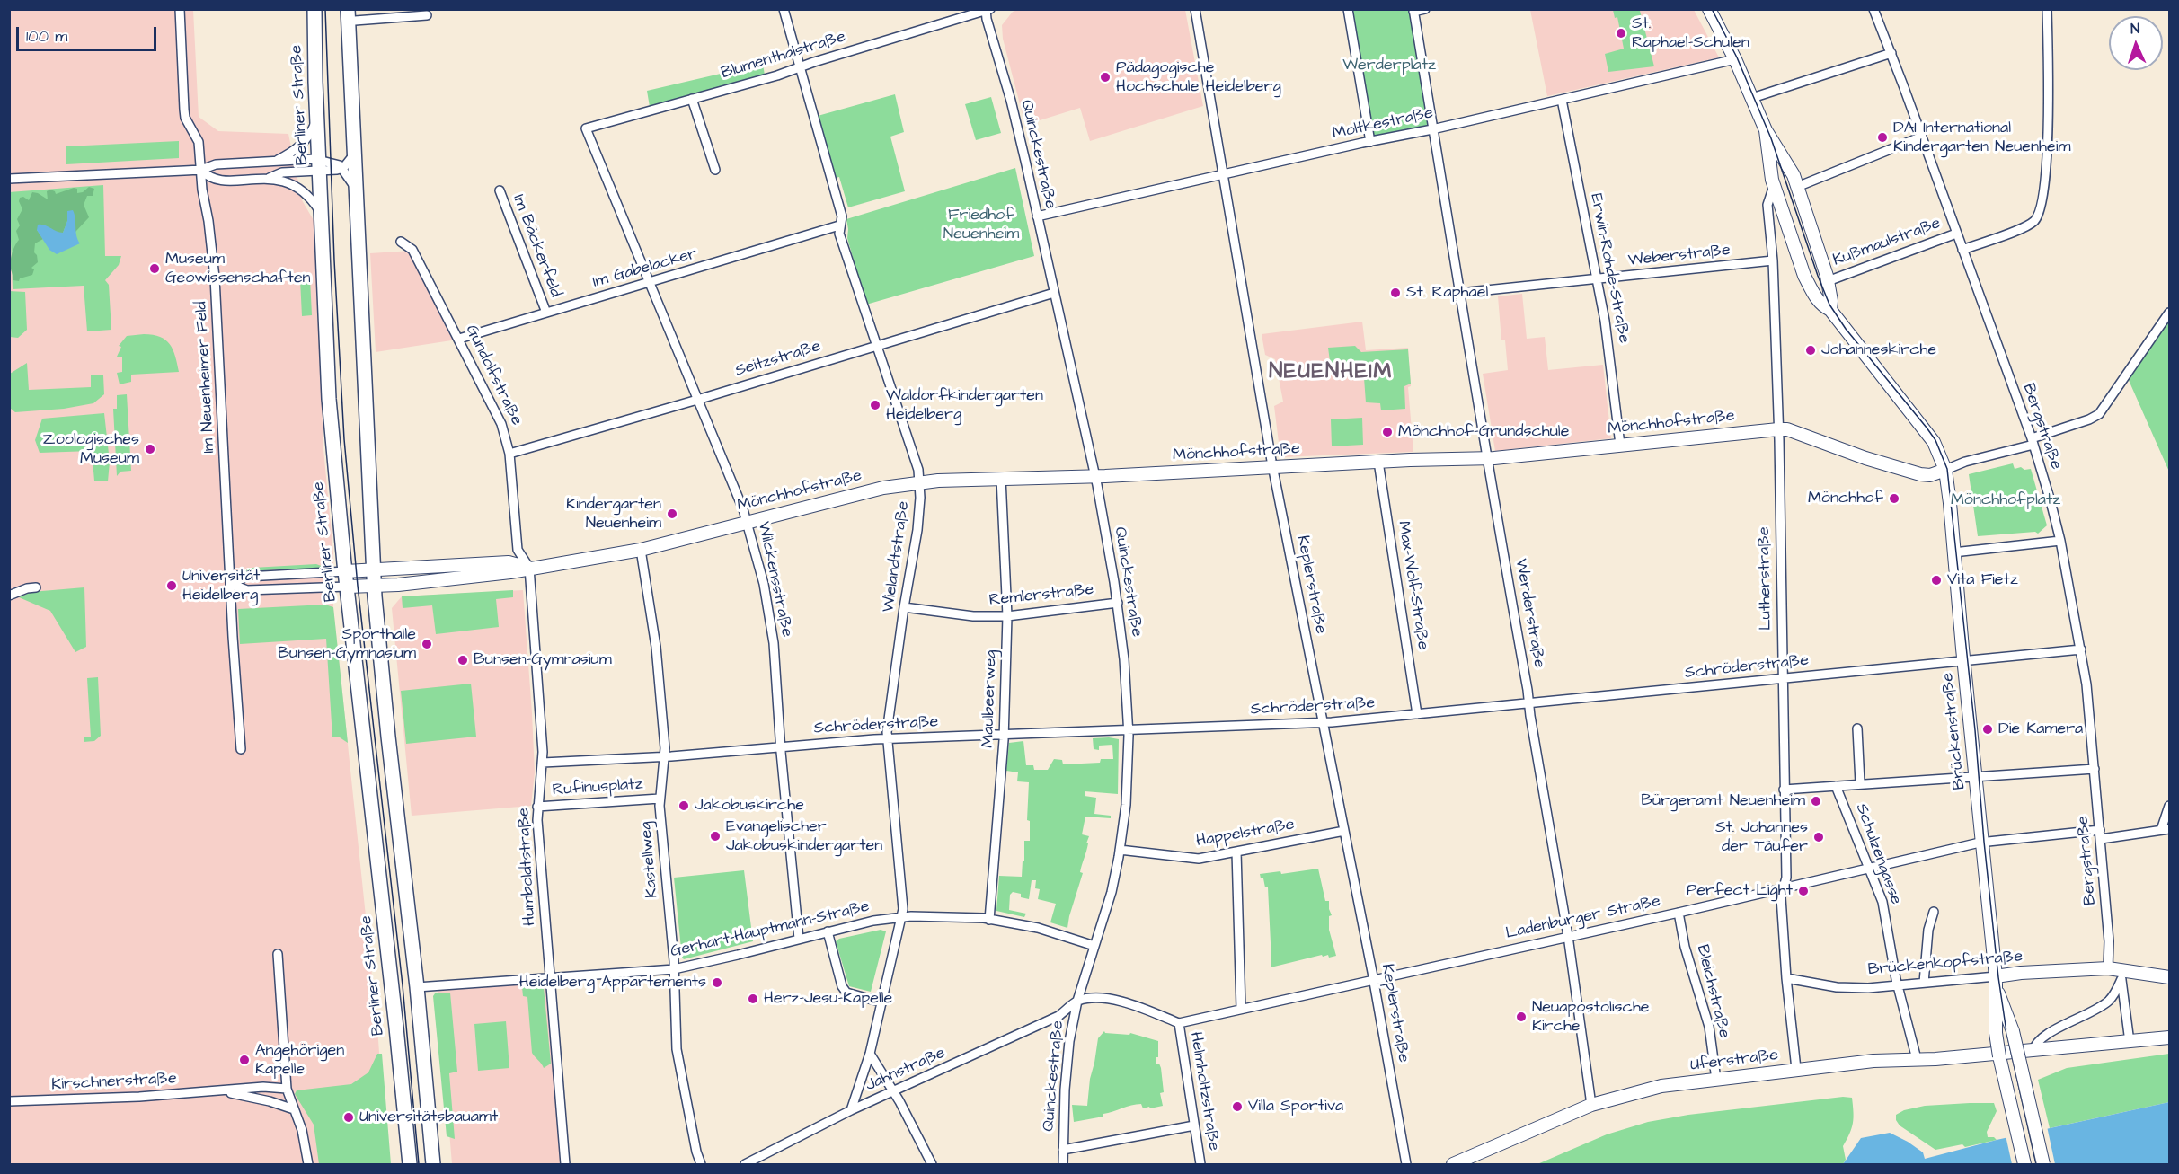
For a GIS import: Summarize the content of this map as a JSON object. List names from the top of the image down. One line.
{"streets":{"main road":["Berliner Straße"],"street":["Blumenthalstraße","Moltkestraße","Quinckestraße","Kußmaulstraße","Im Bäckerfeld","Weberstraße","Im Gabelacker","Erwin-Rohde-Straße","Seitzstraße","Gundolfstraße","Im Neuenheimer Feld","Mönchhofstraße","Bergstraße","Wielandtstraße","Lutherstraße","Wilckensstraße","Keplerstraße","Max-Wolf-Straße","Remlerstraße","Werderstraße","Schröderstraße","Maulbeerweg","Brückenstraße","Rufinusplatz","Happelstraße","Schulzengasse","Kastellweg","Humboldtstraße","Ladenburger Straße","Gerhart-Hauptmann-Straße","Brückenkopfstraße","Bleichstraße","Uferstraße","Jahnstraße","Kirschnerstraße","Helmholtzstraße"]},"crossings":[["Blumenthalstraße","Quinckestraße"],["Blumenthalstraße","Wielandtstraße"],["Blumenthalstraße","Wilckensstraße"],["Berliner Straße","Mönchhofstraße"],["Moltkestraße","Quinckestraße"],["Moltkestraße","Erwin-Rohde-Straße"],["Moltkestraße","Keplerstraße"],["Moltkestraße","Werderstraße"],["Quinckestraße","Seitzstraße"],["Quinckestraße","Mönchhofstraße"],["Quinckestraße","Remlerstraße"],["Quinckestraße","Schröderstraße"],["Quinckestraße","Happelstraße"],["Quinckestraße","Gerhart-Hauptmann-Straße"],["Quinckestraße","Jahnstraße"],["Kußmaulstraße","Bergstraße"],["Im Bäckerfeld","Im Gabelacker"],["Weberstraße","Erwin-Rohde-Straße"],["Weberstraße","Lutherstraße"],["Weberstraße","Werderstraße"],["Im Gabelacker","Gundolfstraße"],["Im Gabelacker","Wielandtstraße"],["Im Gabelacker","Wilckensstraße"],["Erwin-Rohde-Straße","Mönchhofstraße"],["Seitzstraße","Gundolfstraße"],["Seitzstraße","Wielandtstraße"],["Seitzstraße","Wilckensstraße"],["Gundolfstraße","Mönchhofstraße"],["Gundolfstraße","Humboldtstraße"],["Mönchhofstraße","Wielandtstraße"],["Mönchhofstraße","Lutherstraße"],["Mönchhofstraße","Wilckensstraße"],["Mönchhofstraße","Keplerstraße"],["Mönchhofstraße","Max-Wolf-Straße"],["Mönchhofstraße","Werderstraße"],["Mönchhofstraße","Maulbeerweg"],["Mönchhofstraße","Brückenstraße"],["Mönchhofstraße","Kastellweg"],["Mönchhofstraße","Humboldtstraße"],["Bergstraße","Schröderstraße"],["Bergstraße","Ladenburger Straße"],["Bergstraße","Brückenkopfstraße"],["Wielandtstraße","Remlerstraße"],["Wielandtstraße","Schröderstraße"],["Wielandtstraße","Gerhart-Hauptmann-Straße"],["Wielandtstraße","Jahnstraße"],["Lutherstraße","Schröderstraße"],["Lutherstraße","Brückenstraße"],["Lutherstraße","Ladenburger Straße"],["Lutherstraße","Brückenkopfstraße"],["Lutherstraße","Uferstraße"],["Wilckensstraße","Schröderstraße"],["Wilckensstraße","Gerhart-Hauptmann-Straße"],["Keplerstraße","Schröderstraße"],["Keplerstraße","Happelstraße"],["Keplerstraße","Ladenburger Straße"],["Max-Wolf-Straße","Schröderstraße"],["Remlerstraße","Maulbeerweg"],["Werderstraße","Schröderstraße"],["Werderstraße","Ladenburger Straße"],["Werderstraße","Uferstraße"],["Schröderstraße","Maulbeerweg"],["Schröderstraße","Brückenstraße"],["Schröderstraße","Kastellweg"],["Schröderstraße","Humboldtstraße"],["Maulbeerweg","Gerhart-Hauptmann-Straße"],["Brückenstraße","Ladenburger Straße"],["Brückenstraße","Brückenkopfstraße"],["Rufinusplatz","Kastellweg"],["Rufinusplatz","Humboldtstraße"],["Schulzengasse","Ladenburger Straße"],["Schulzengasse","Brückenkopfstraße"],["Schulzengasse","Uferstraße"],["Kastellweg","Gerhart-Hauptmann-Straße"],["Humboldtstraße","Gerhart-Hauptmann-Straße"],["Ladenburger Straße","Bleichstraße"],["Ladenburger Straße","Helmholtzstraße"],["Brückenkopfstraße","Uferstraße"],["Bleichstraße","Uferstraße"]],"districts":["NEUENHEIM"],"parks":["Werderplatz","Friedhof Neuenheim","Mönchhofplatz"],"places":["St. Raphael-Schulen","Pädagogische Hochschule Heidelberg","DAI International Kindergarten Neuenheim","Museum Geowissenschaften","St. Raphael","Johanneskirche","Waldorfkindergarten Heidelberg","Mönchhof-Grundschule","Zoologisches Museum","Mönchhof","Kindergarten Neuenheim","Vita Fietz","Universität Heidelberg","Sporthalle Bunsen-Gymnasium","Bunsen-Gymnasium","Die Kamera","Bürgeramt Neuenheim","Jakobuskirche","Evangelischer Jakobuskindergarten","St. Johannes der Täufer","Perfect Light","Heidelberg Appartements","Herz-Jesu-Kapelle","Neuapostolische Kirche","Angehörigen Kapelle","Villa Sportiva","Universitätsbauamt"],"scale_bar":"100 m","north":"top"}
